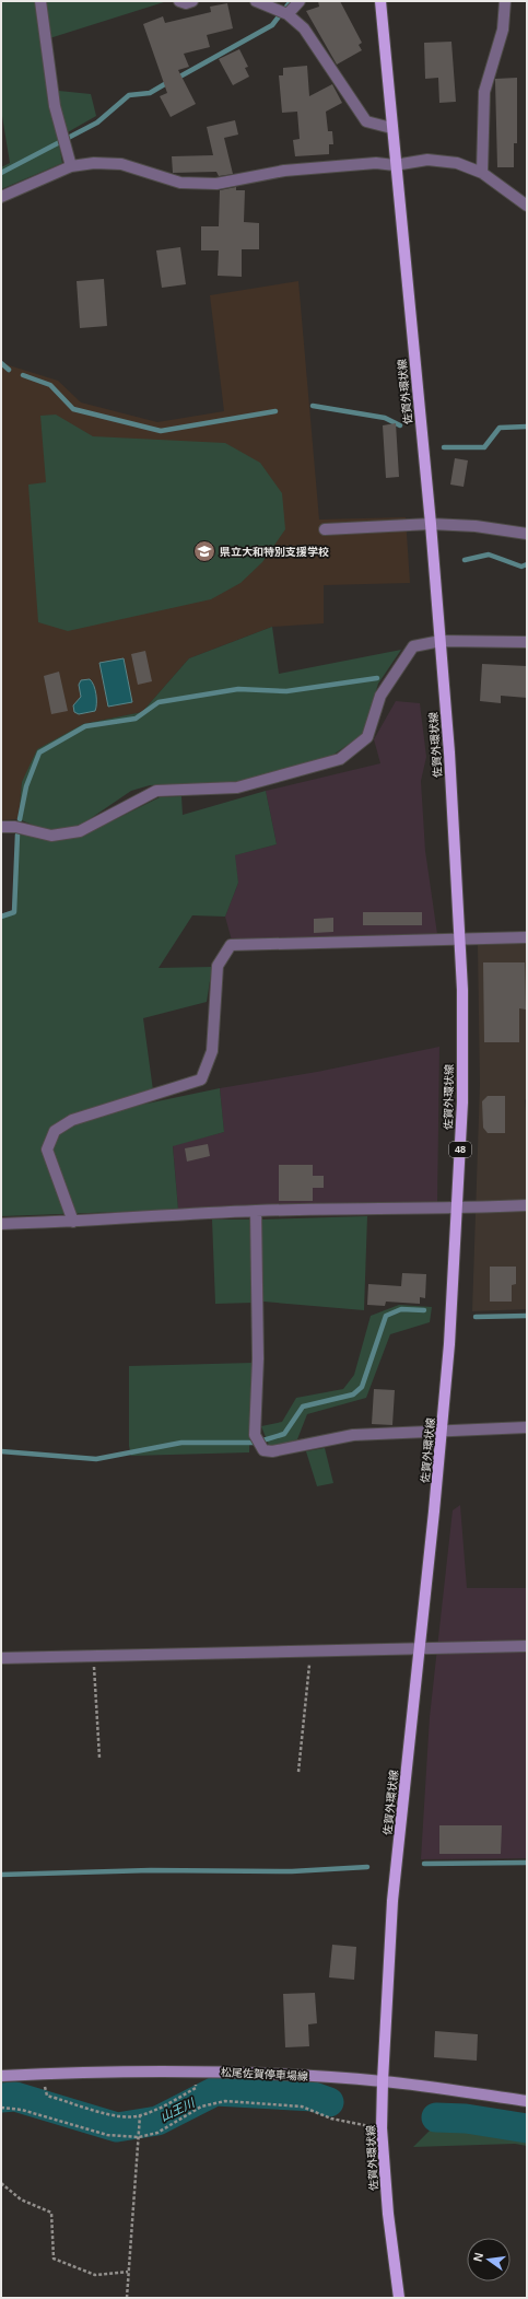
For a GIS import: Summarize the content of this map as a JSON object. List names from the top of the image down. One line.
{"streets":{"main road":["佐賀外環状線","48","松尾佐賀停車場線"]},"crossings":[["佐賀外環状線","松尾佐賀停車場線"]],"water":["山王川"],"places":{"school or university":["県立大和特別支援学校"]},"north":"left"}
